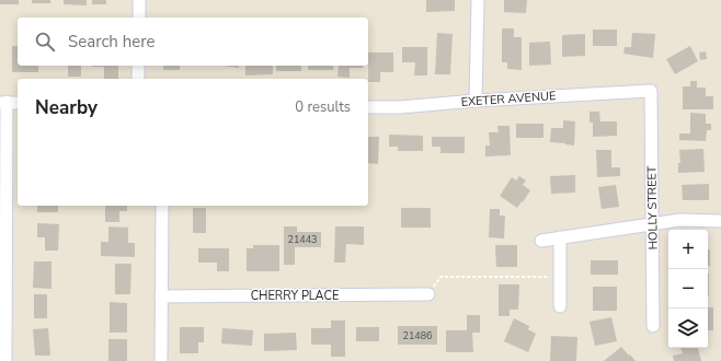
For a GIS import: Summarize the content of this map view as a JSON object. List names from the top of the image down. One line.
{"streets":{"street":["EXETER AVENUE","HOLLY STREET","CHERRY PLACE"]},"crossings":[["EXETER AVENUE","HOLLY STREET"]],"house_numbers":["21443","21486"],"page":{"search":"Search here","heading":["Nearby","0 results"],"map_buttons":["+","−"]}}
